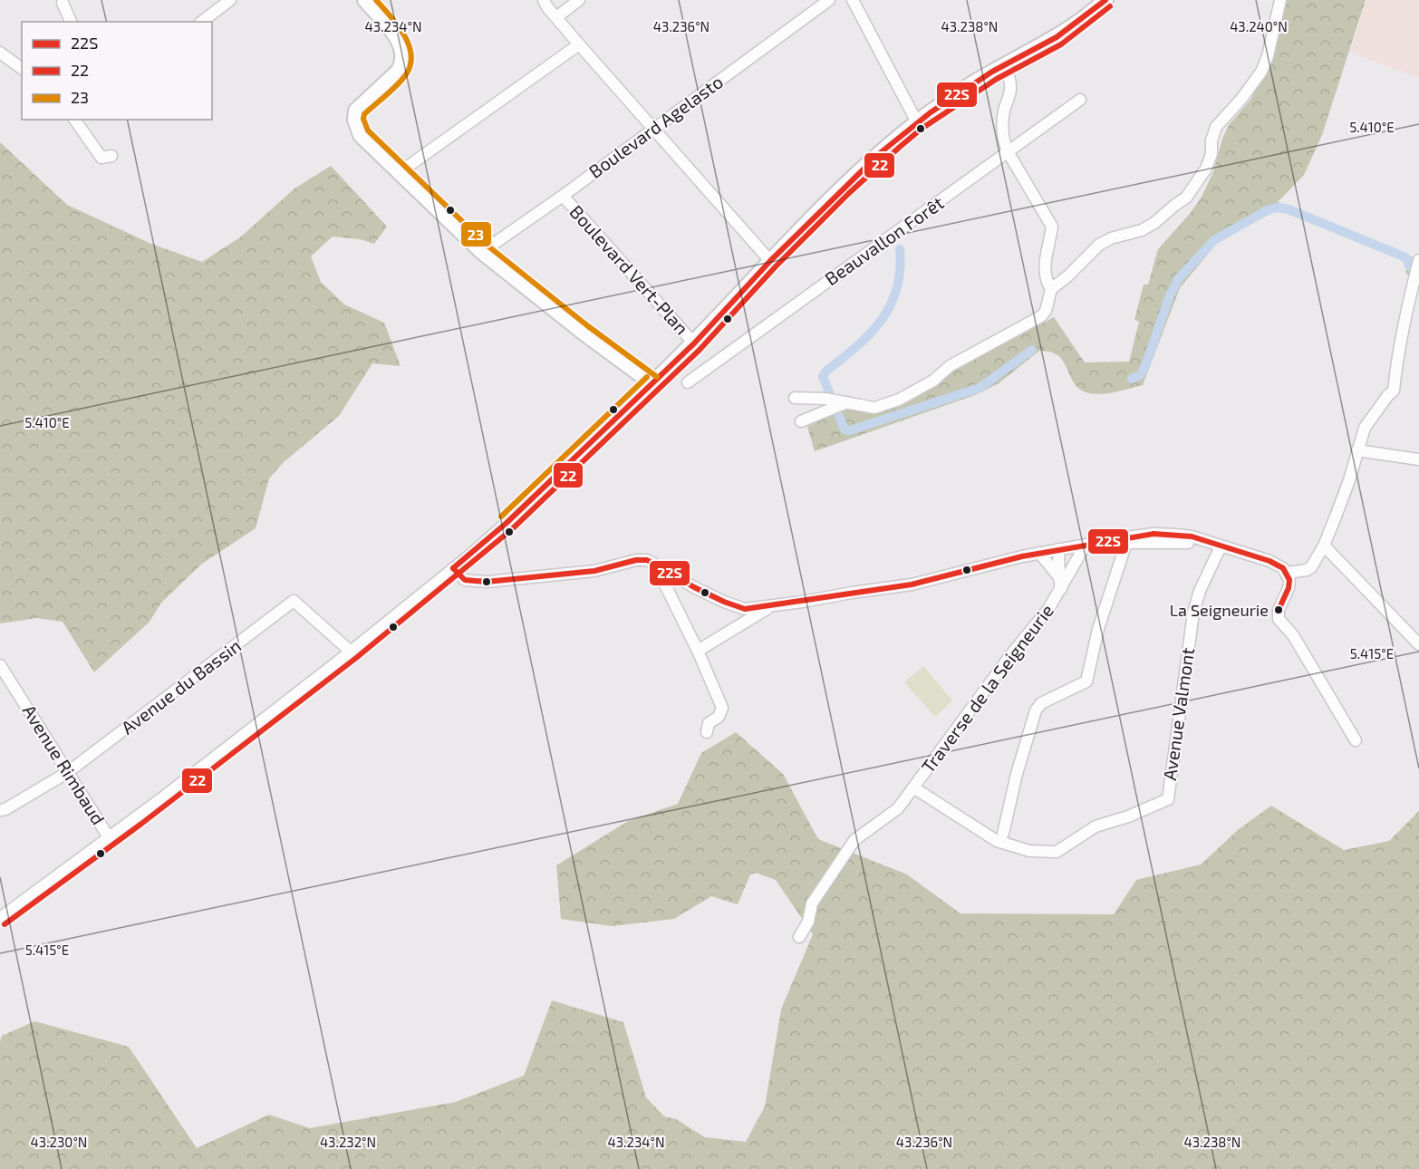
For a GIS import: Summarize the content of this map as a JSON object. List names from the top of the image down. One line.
{"streets":{"street":["Boulevard Agelasto","Beauvallon Forêt","Boulevard Vert-Plan","Avenue du Bassin","Traverse de la Seigneurie","Avenue Valmont","Avenue Rimbaud"]},"crossings":[["Boulevard Agelasto","Boulevard Vert-Plan"],["Avenue du Bassin","Avenue Rimbaud"],["Traverse de la Seigneurie","Avenue Valmont"]],"places":["La Seigneurie"],"lines":["transit line 22S","transit line 23","transit line 22"],"legend":["22S","22","23"],"coordinates":["43.234°N","43.236°N","43.238°N","43.240°N","5.410°E","5.415°E","43.230°N","43.232°N"]}
